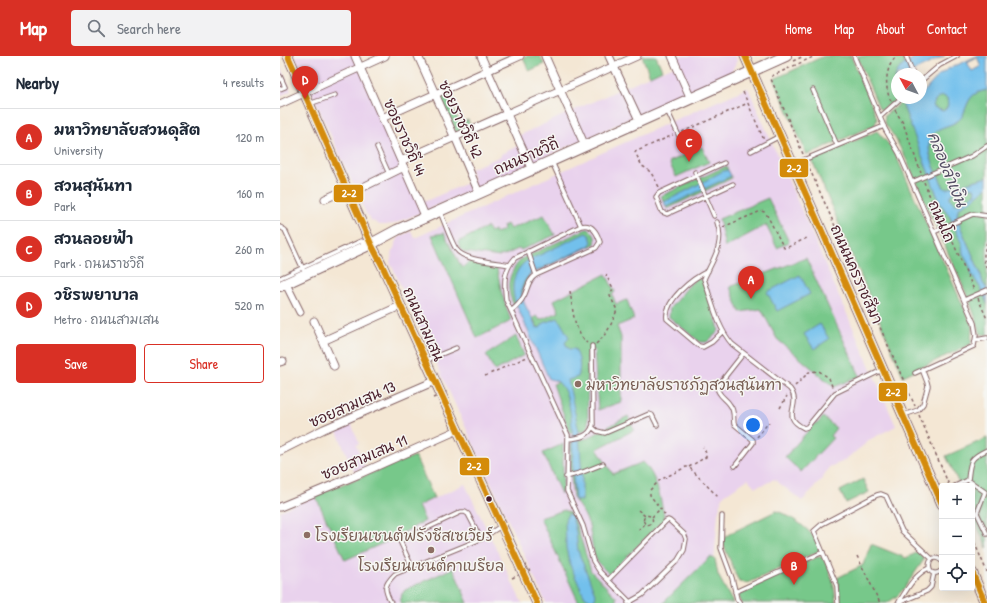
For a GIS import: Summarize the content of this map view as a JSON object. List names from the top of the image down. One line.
{"streets":{"main road":["ถนนราชวิถี","ถนนนครราชสีมา","ถนนสามเสน"],"street":["ซอยราชวิถี 42","ซอยราชวิถี 44","ซอยสามเสน 13","ซอยสามเสน 11"],"lane":["ถนนโถ"]},"crossings":[["ซอยราชวิถี 42","ถนนราชวิถี"],["ซอยราชวิถี 44","ถนนราชวิถี"],["ถนนราชวิถี","ถนนนครราชสีมา"],["ถนนราชวิถี","ถนนสามเสน"],["ถนนสามเสน","ซอยสามเสน 13"],["ถนนสามเสน","ซอยสามเสน 11"]],"water":["คลองลำเงิน"],"places":["มหาวิทยาลัยราชภัฏสวนสุนันทา","โรงเรียนเซนต์ฟรังซีสเซเวียร์","โรงเรียนเซนต์คาเบรียล"],"lines":["transit line 2-2"],"north":"top left","page":{"header":"Map","search":"Search here","nav":["Home","Map","About","Contact"],"heading":["Nearby","4 results"],"pins":["D","C","A","B"],"list":[{"mark":"A","name":"มหาวิทยาลัยสวนดุสิต","note":"University","value":"120 m"},{"mark":"B","name":"สวนสุนันทา","note":"Park","value":"160 m"},{"mark":"C","name":"สวนลอยฟ้า","note":"Park · ถนนราชวิถี","value":"260 m"},{"mark":"D","name":"วชิรพยาบาล","note":"Metro · ถนนสามเสน","value":"520 m"}],"buttons":["Save","Share"],"map_buttons":["+","−"]}}
